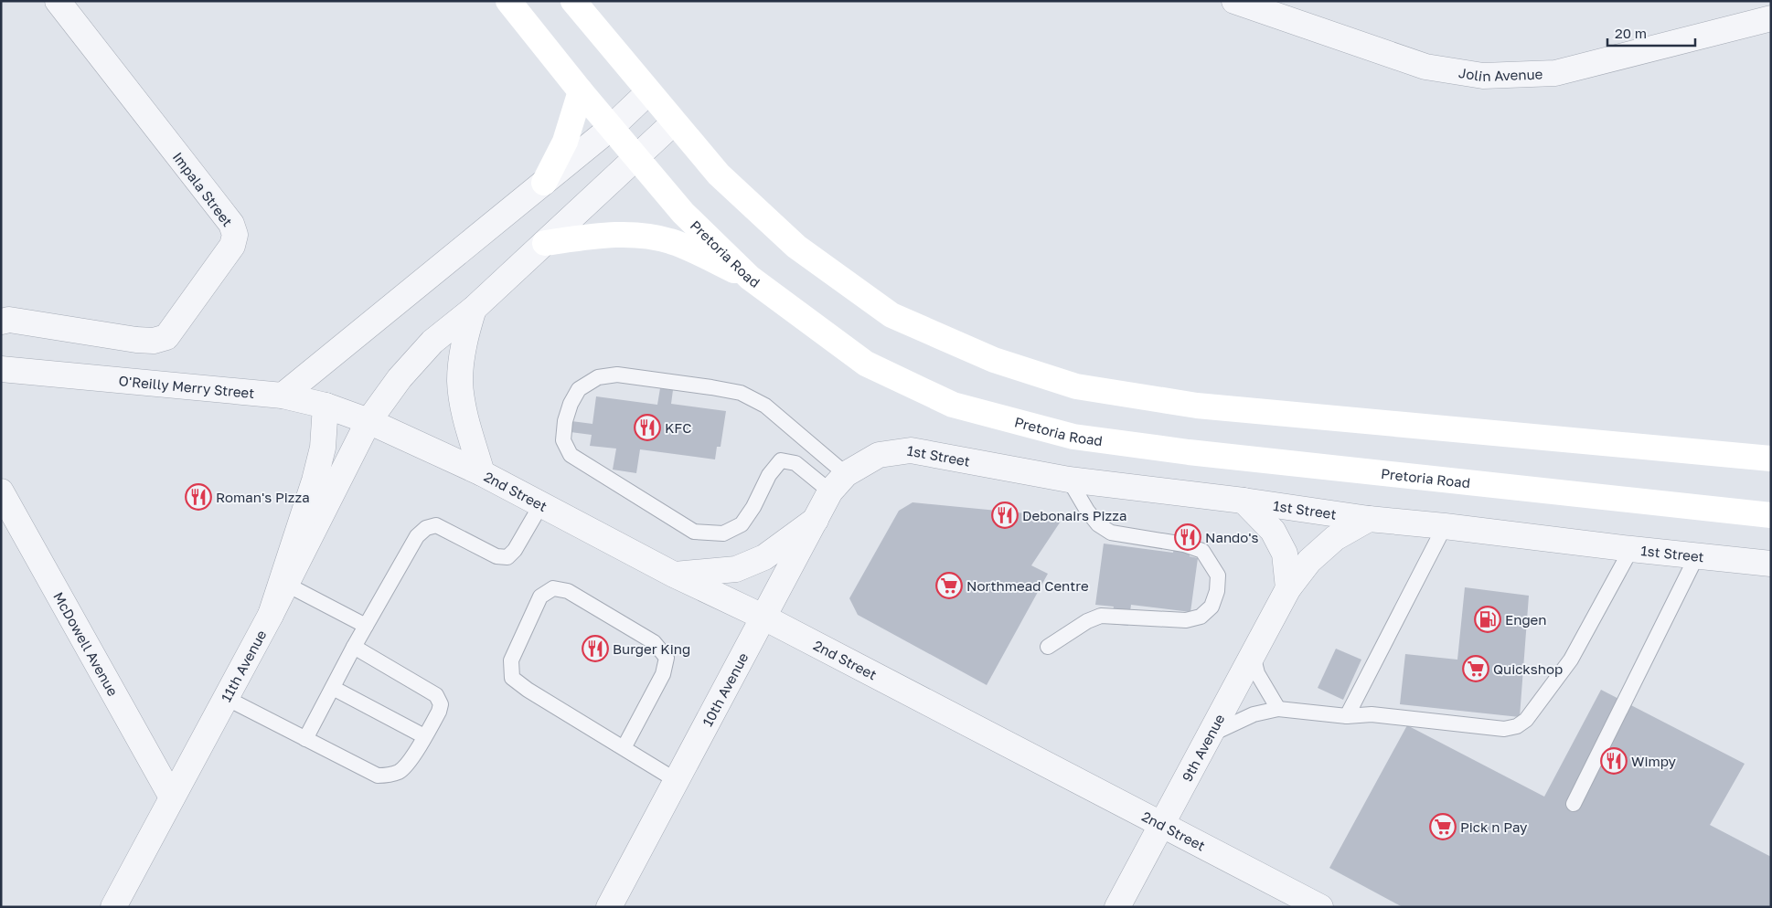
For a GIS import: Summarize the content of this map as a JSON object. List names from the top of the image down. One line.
{"streets":{"main road":["Pretoria Road"],"street":["Jolin Avenue","Impala Street","O'Reilly Merry Street","1st Street","2nd Street","McDowell Avenue","11th Avenue","10th Avenue","9th Avenue"]},"crossings":[["Pretoria Road","11th Avenue"],["O'Reilly Merry Street","2nd Street"],["O'Reilly Merry Street","11th Avenue"],["1st Street","10th Avenue"],["1st Street","9th Avenue"],["2nd Street","11th Avenue"],["2nd Street","10th Avenue"],["2nd Street","9th Avenue"],["McDowell Avenue","11th Avenue"]],"places":{"restaurant":["KFC","Roman's Pizza","Debonairs Pizza","Nando's","Burger King","Wimpy"],"supermarket":["Northmead Centre","Quickshop","Pick n Pay"],"fuel station":["Engen"]},"scale_bar":"20 m"}
